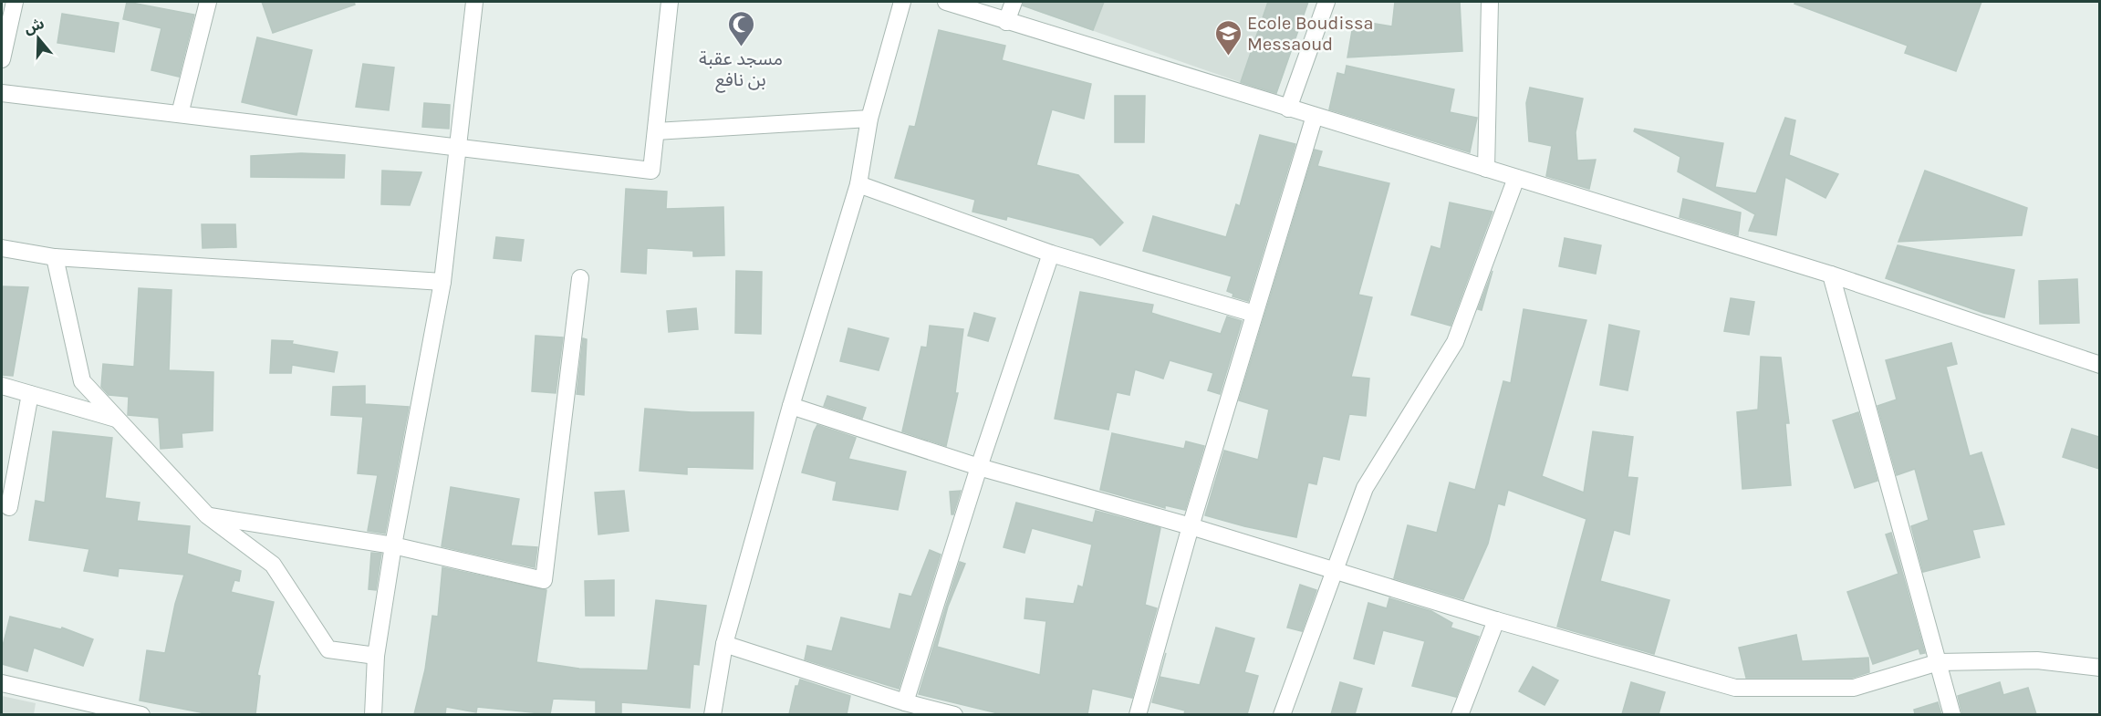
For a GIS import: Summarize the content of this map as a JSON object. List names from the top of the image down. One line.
{"places":{"mosque":["مسجد عقبة بن نافع"],"school or university":["Ecole Boudissa Messaoud"]},"north":"top"}
